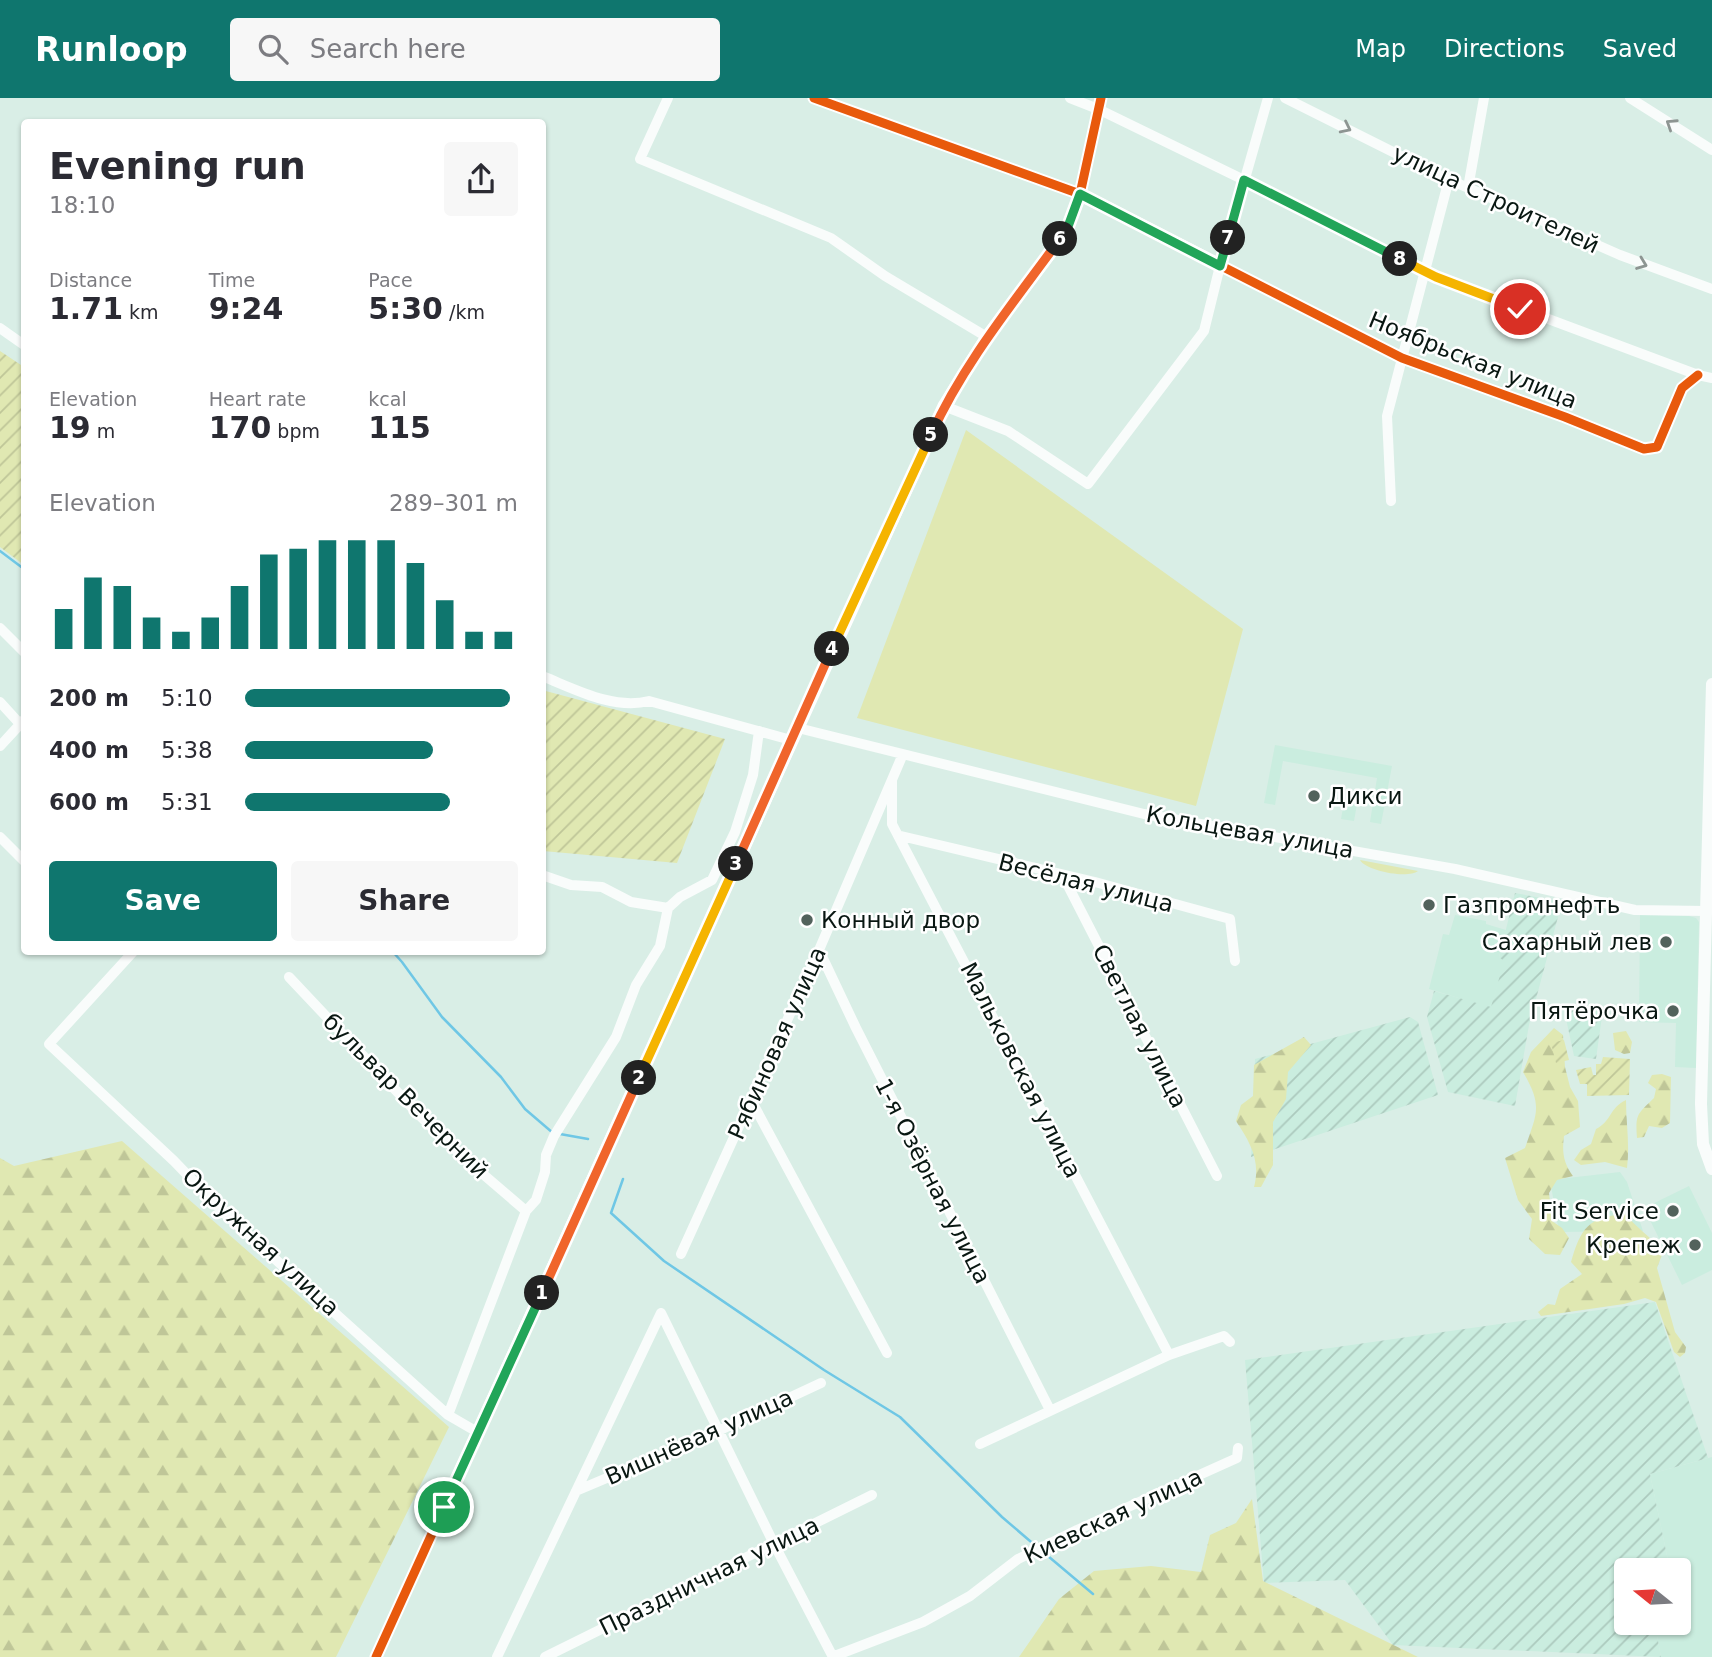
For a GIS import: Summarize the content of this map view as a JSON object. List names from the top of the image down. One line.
{"streets":{"street":["улица Строителей","Ноябрьская улица","Кольцевая улица","Весёлая улица","Светлая улица","Рябиновая улица","Мальковская улица","бульвар Вечерний","1-я Озёрная улица","Окружная улица","Вишнёвая улица","Киевская улица","Праздничная улица"]},"crossings":[["Кольцевая улица","Рябиновая улица"],["Весёлая улица","Светлая улица"],["Весёлая улица","Мальковская улица"],["Рябиновая улица","Мальковская улица"],["Рябиновая улица","1-я Озёрная улица"]],"places":["Дикси","Газпромнефть","Конный двор","Сахарный лев","Пятёрочка","Fit Service","Крепеж"],"north":"left","page":{"header":"Runloop","search":"Search here","nav":["Map","Directions","Saved"],"heading":["Evening run","18:10"],"pins":["7","6","8","5","4","3","2","1"],"stats":[["Distance","1.71 km"],["Time","9:24"],["Pace","5:30 /km"],["Elevation","19 m"],["Heart rate","170 bpm"],["kcal","115"]],"chart":["Elevation","289–301 m"],"list":[{"name":"200 m","note":"5:10"},{"name":"400 m","note":"5:38"},{"name":"600 m","note":"5:31"}],"buttons":["Save","Share"]}}
